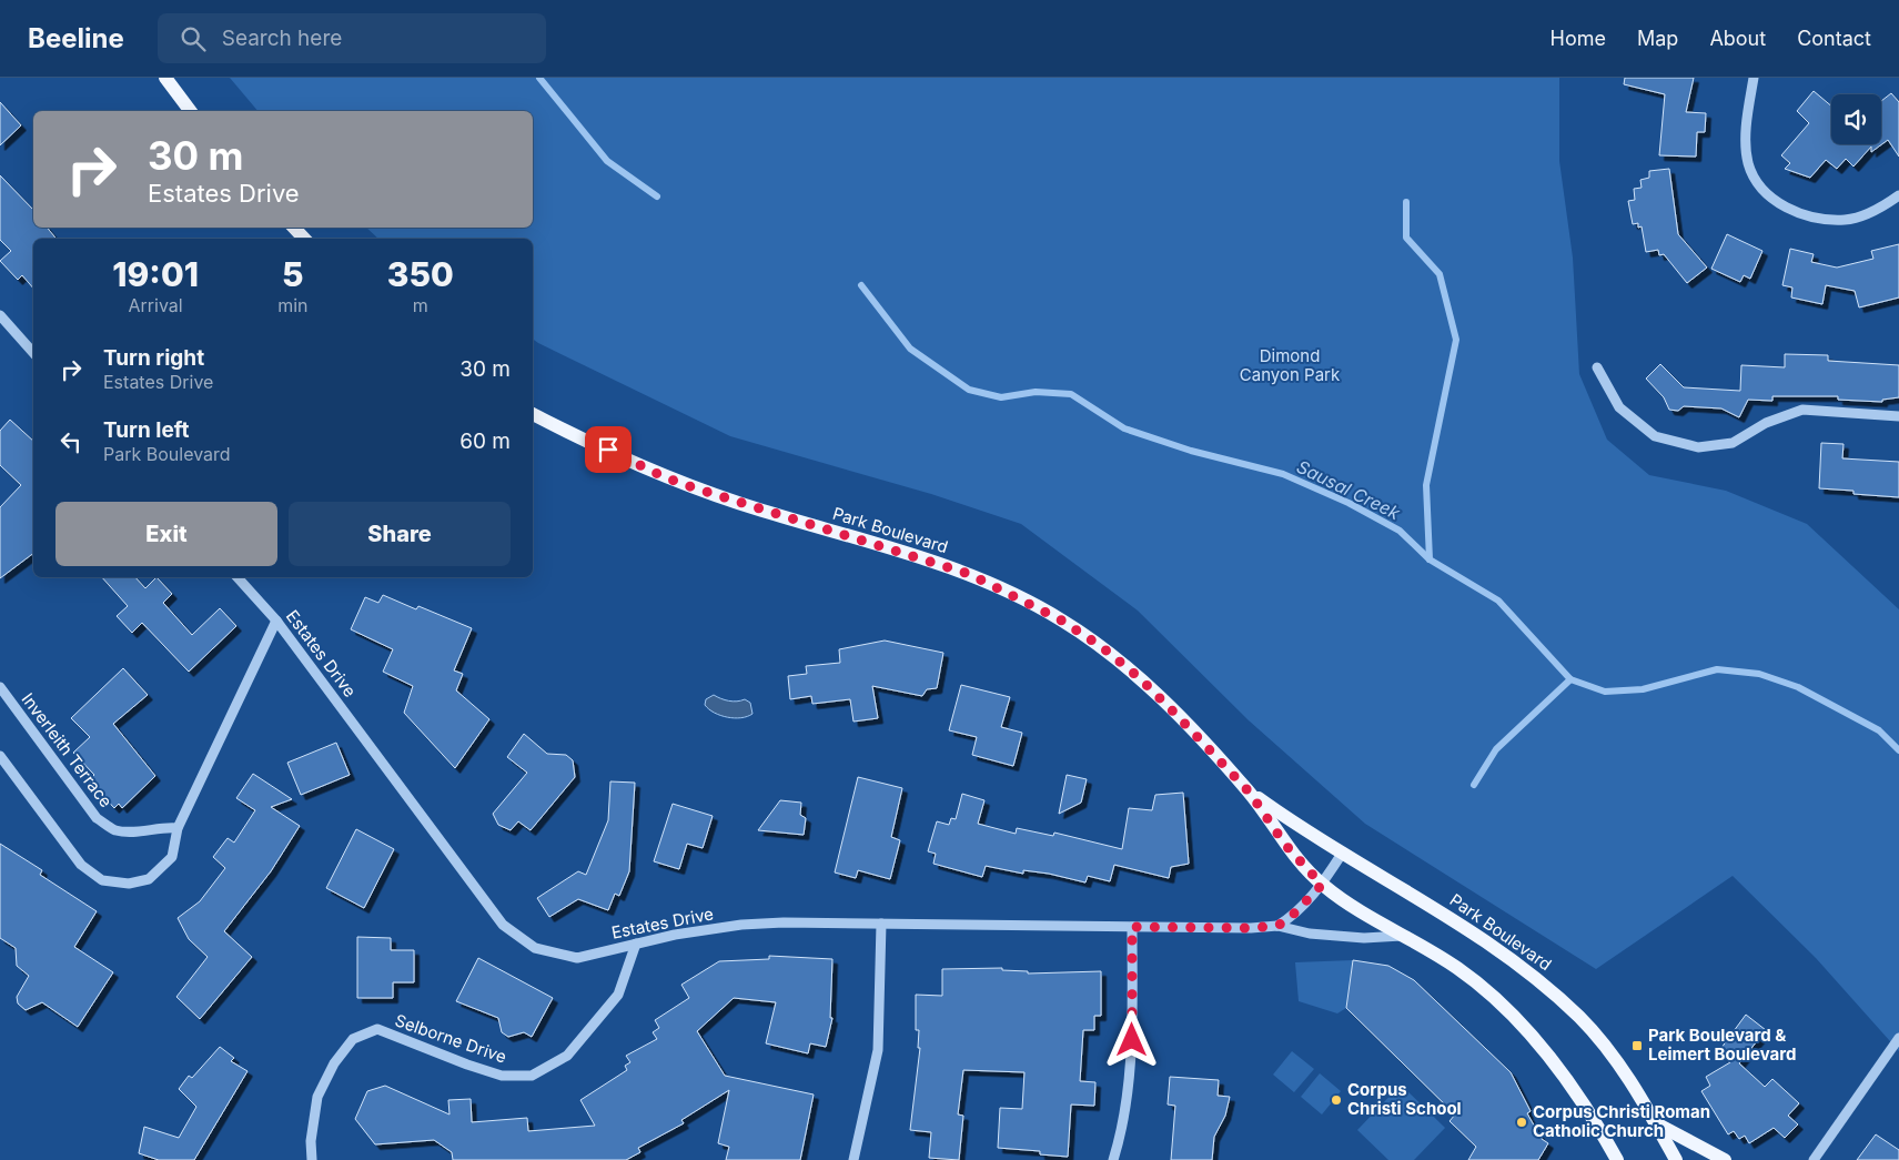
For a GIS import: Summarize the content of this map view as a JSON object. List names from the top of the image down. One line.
{"streets":{"main road":["Park Boulevard"],"street":["Estates Drive","Inverleith Terrace","Selborne Drive"]},"crossings":[["Park Boulevard","Estates Drive"],["Estates Drive","Selborne Drive"]],"water":["Sausal Creek"],"parks":["Dimond Canyon Park"],"places":{"transit":["Park Boulevard & Leimert Boulevard"],"other":["Corpus Christi School","Corpus Christi Roman Catholic Church"]},"page":{"header":"Beeline","search":"Search here","nav":["Home","Map","About","Contact"],"turn":["30 m","Estates Drive"],"eta":["19:01","Arrival","5","min","350","m"],"list":[{"name":"Turn right","note":"Estates Drive","value":"30 m"},{"name":"Turn left","note":"Park Boulevard","value":"60 m"}],"buttons":["Exit","Share"]}}
